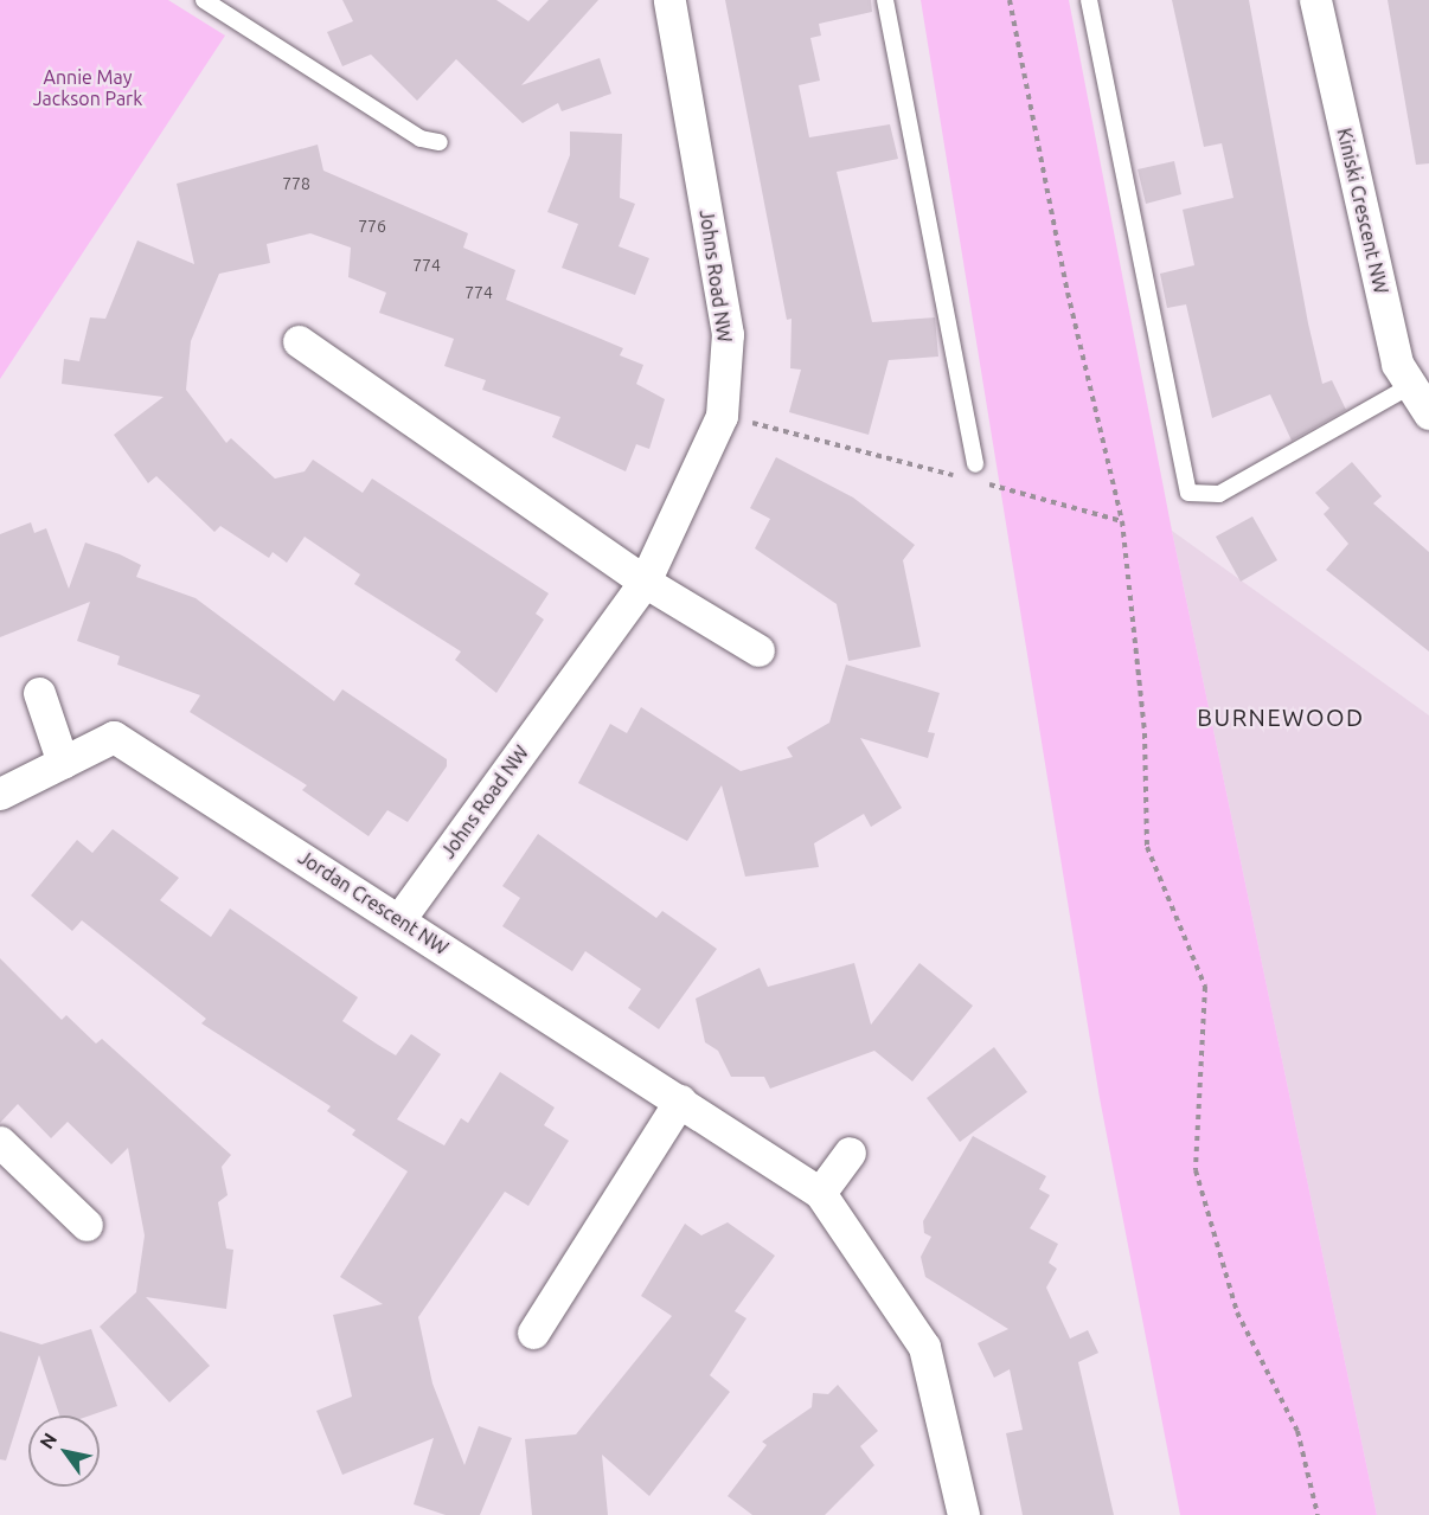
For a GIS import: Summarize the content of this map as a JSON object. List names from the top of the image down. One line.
{"streets":{"street":["Kiniski Crescent NW","Johns Road NW","Jordan Crescent NW"]},"crossings":[["Johns Road NW","Jordan Crescent NW"]],"districts":["BURNEWOOD"],"parks":["Annie May Jackson Park"],"house_numbers":["778","776","774","774"],"north":"top left"}
